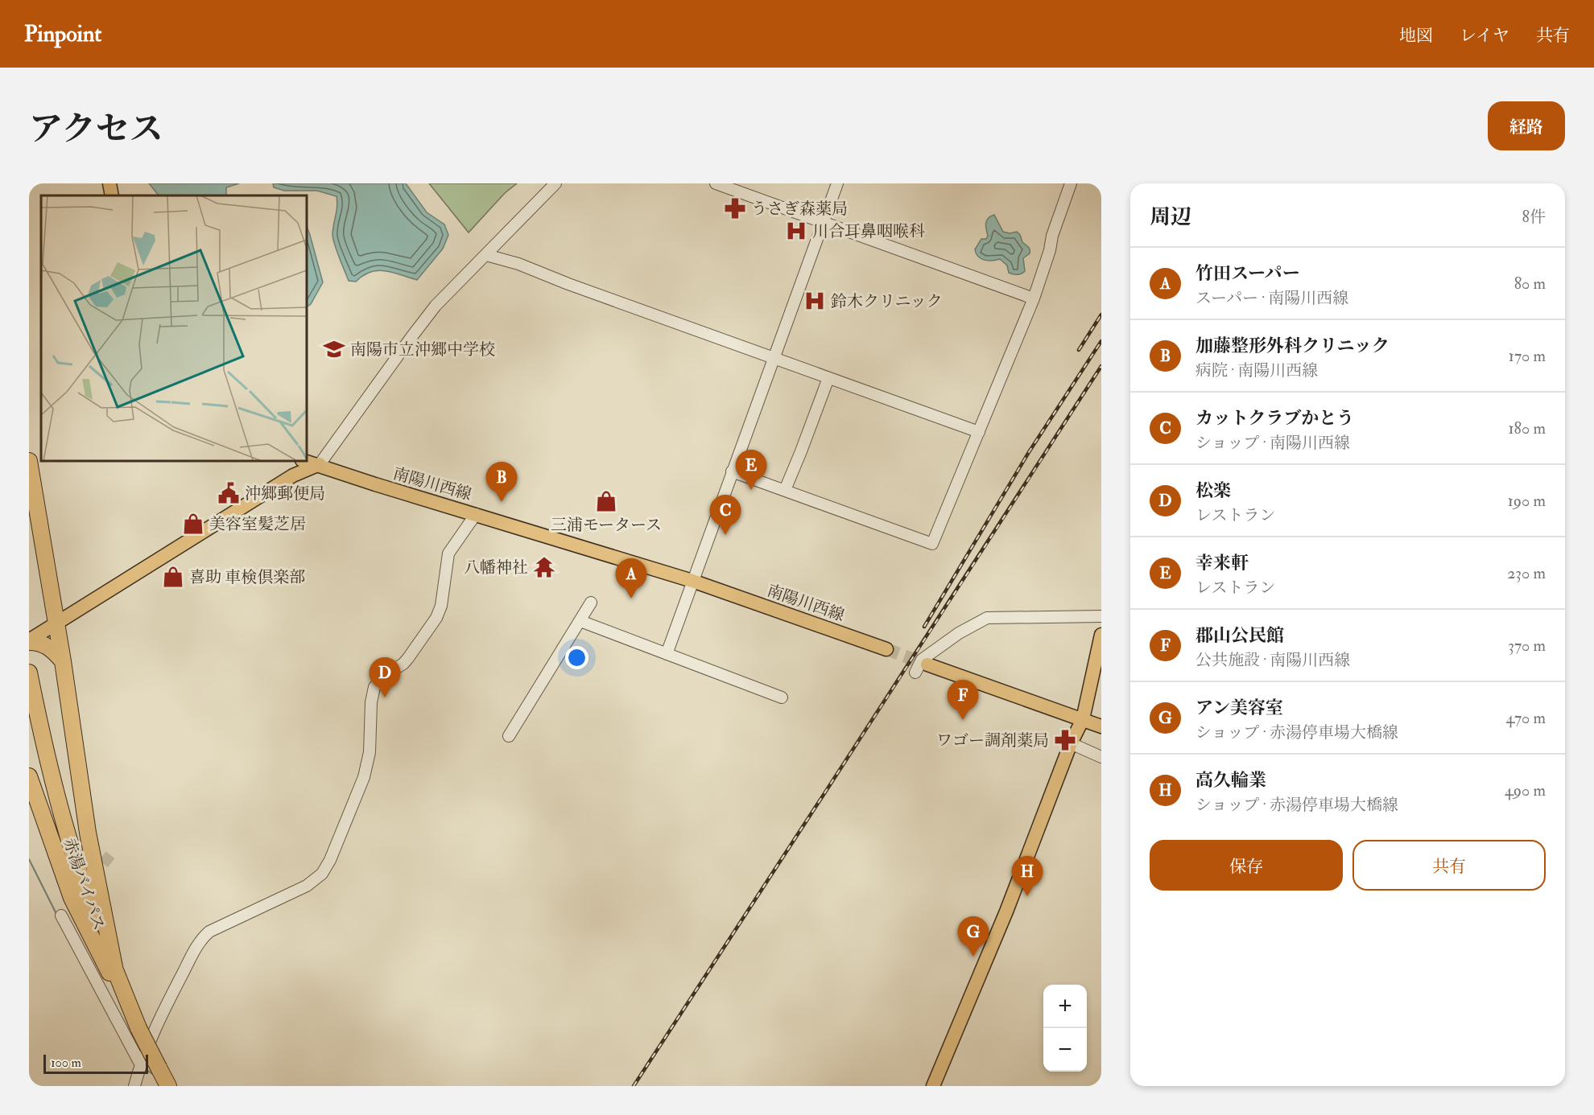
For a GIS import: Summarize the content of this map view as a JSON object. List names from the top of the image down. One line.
{"streets":{"highway":["赤湯バイパス"],"main road":["南陽川西線"]},"places":{"pharmacy":["うさぎ森薬局","ワゴー調剤薬局"],"hospital":["川合耳鼻咽喉科","鈴木クリニック"],"school or university":["南陽市立沖郷中学校"],"public building":["沖郷郵便局"],"shop":["三浦モータース","美容室髪芝居","喜助 車検倶楽部"],"temple":["八幡神社"]},"scale_bar":"100 m","page":{"header":"Pinpoint","nav":["地図","レイヤ","共有"],"title":"アクセス","buttons":["経路",["保存","共有"]],"heading":["周辺","8件"],"list":[{"mark":"A","name":"竹田スーパー","note":"スーパー · 南陽川西線","value":"80 m"},{"mark":"B","name":"加藤整形外科クリニック","note":"病院 · 南陽川西線","value":"170 m"},{"mark":"C","name":"カットクラブかとう","note":"ショップ · 南陽川西線","value":"180 m"},{"mark":"D","name":"松楽","note":"レストラン","value":"190 m"},{"mark":"E","name":"幸来軒","note":"レストラン","value":"230 m"},{"mark":"F","name":"郡山公民館","note":"公共施設 · 南陽川西線","value":"370 m"},{"mark":"G","name":"アン美容室","note":"ショップ · 赤湯停車場大橋線","value":"470 m"},{"mark":"H","name":"高久輪業","note":"ショップ · 赤湯停車場大橋線","value":"490 m"}],"pins":["E","B","C","A","D","F","H","G"],"map_buttons":["+","−"],"scale":"100 m"}}
